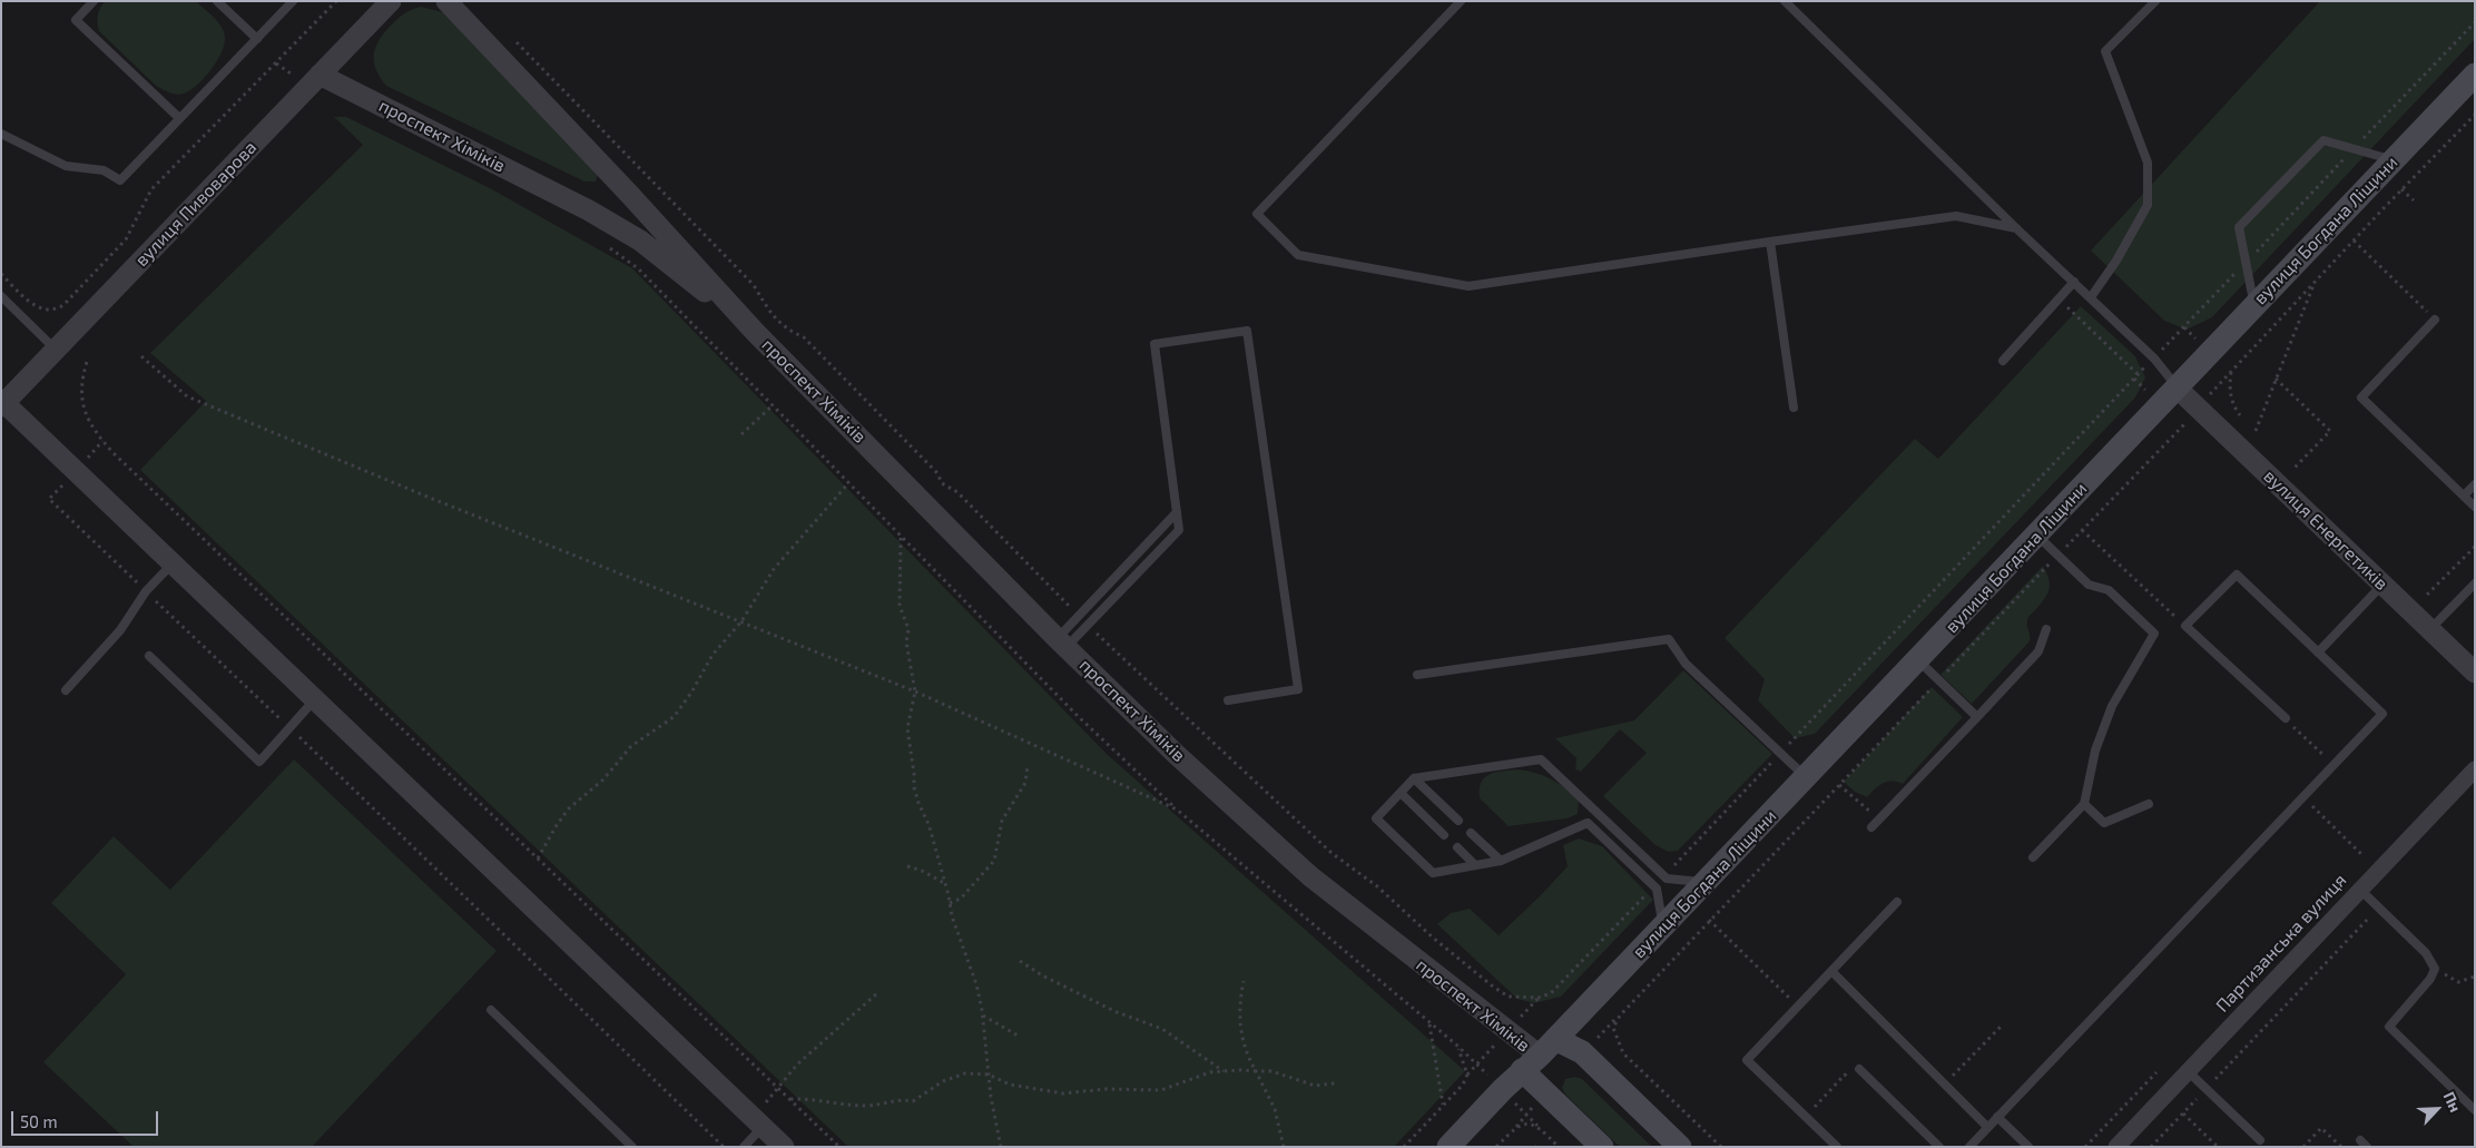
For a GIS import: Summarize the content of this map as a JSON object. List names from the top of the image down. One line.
{"streets":{"main road":["проспект Хіміків","вулиця Богдана Ліщини"],"street":["вулиця Пивоварова","вулиця Енергетиків","Партизанська вулиця"]},"crossings":[["проспект Хіміків","вулиця Пивоварова"],["проспект Хіміків","вулиця Богдана Ліщини"],["вулиця Богдана Ліщини","вулиця Енергетиків"]],"scale_bar":"50 m","north":"top right"}
